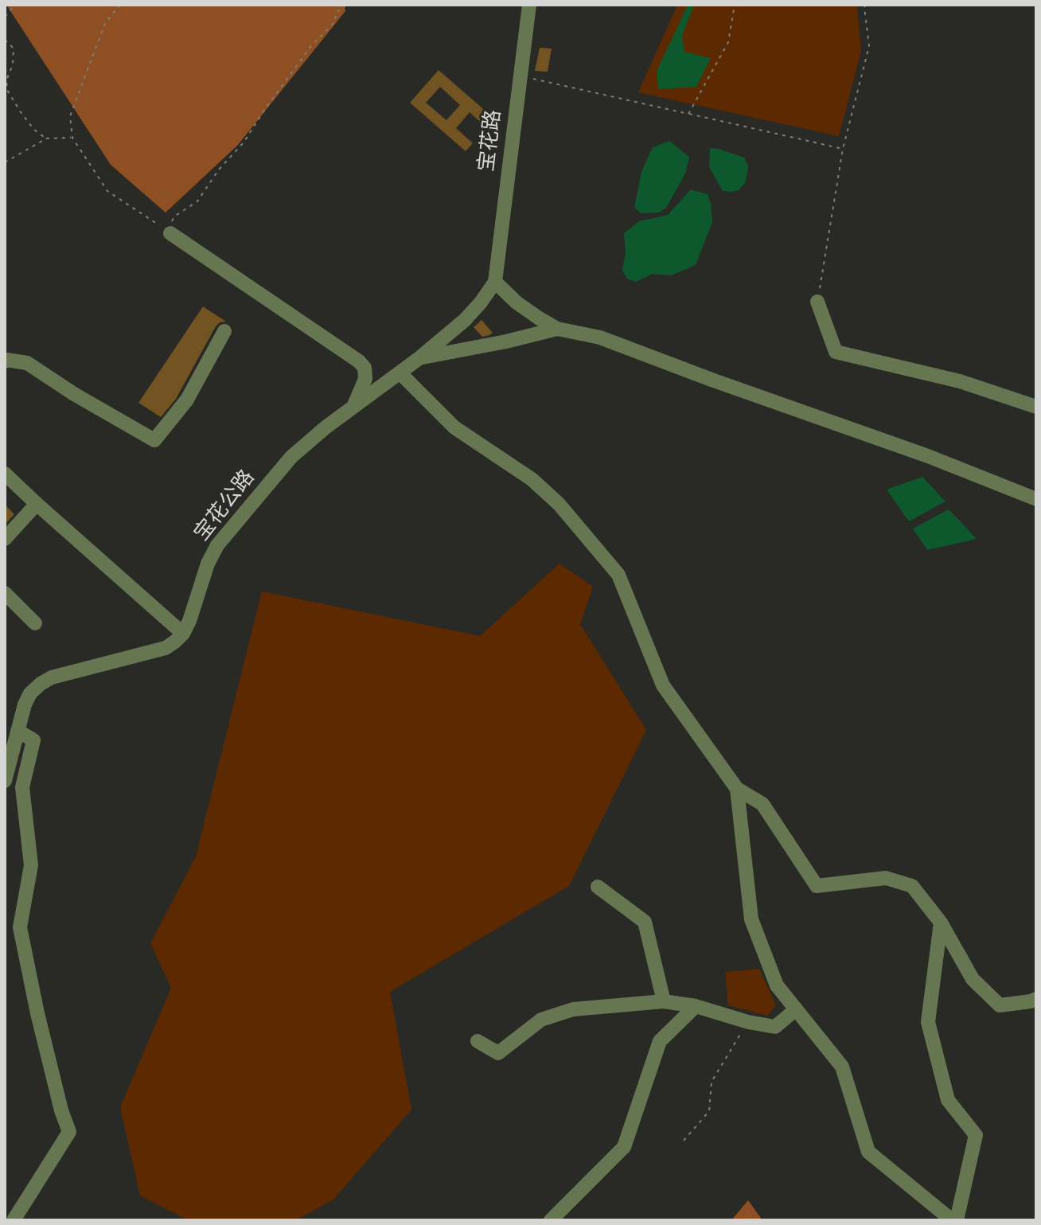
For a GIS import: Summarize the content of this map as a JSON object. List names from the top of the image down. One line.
{"streets":{"street":["宝花路","宝花公路"]},"crossings":[["宝花路","宝花公路"]]}
